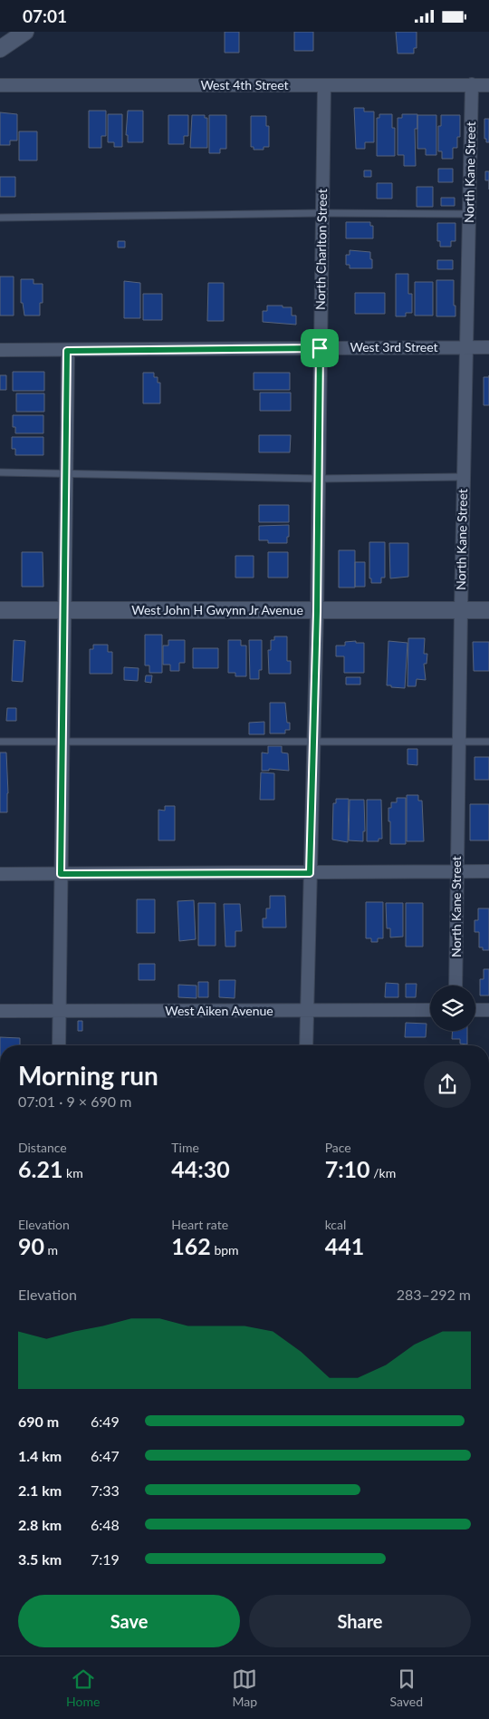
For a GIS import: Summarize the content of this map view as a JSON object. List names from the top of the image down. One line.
{"streets":{"street":["West 4th Street","North Kane Street","North Charlton Street","West 3rd Street","West John H Gwynn Jr Avenue","West Aiken Avenue"]},"crossings":[["West 4th Street","North Kane Street"],["West 4th Street","North Charlton Street"],["North Kane Street","West 3rd Street"],["North Kane Street","West John H Gwynn Jr Avenue"],["North Charlton Street","West 3rd Street"],["North Charlton Street","West John H Gwynn Jr Avenue"],["North Charlton Street","West Aiken Avenue"]],"page":{"status":"07:01","heading":["Morning run","07:01 · 9 × 690 m"],"stats":[["Distance","6.21 km"],["Time","44:30"],["Pace","7:10 /km"],["Elevation","90 m"],["Heart rate","162 bpm"],["kcal","441"]],"chart":["Elevation","283–292 m"],"list":[{"name":"690 m","note":"6:49"},{"name":"1.4 km","note":"6:47"},{"name":"2.1 km","note":"7:33"},{"name":"2.8 km","note":"6:48"},{"name":"3.5 km","note":"7:19"}],"buttons":["Save","Share"],"tabs":["Home","Map","Saved"]}}
